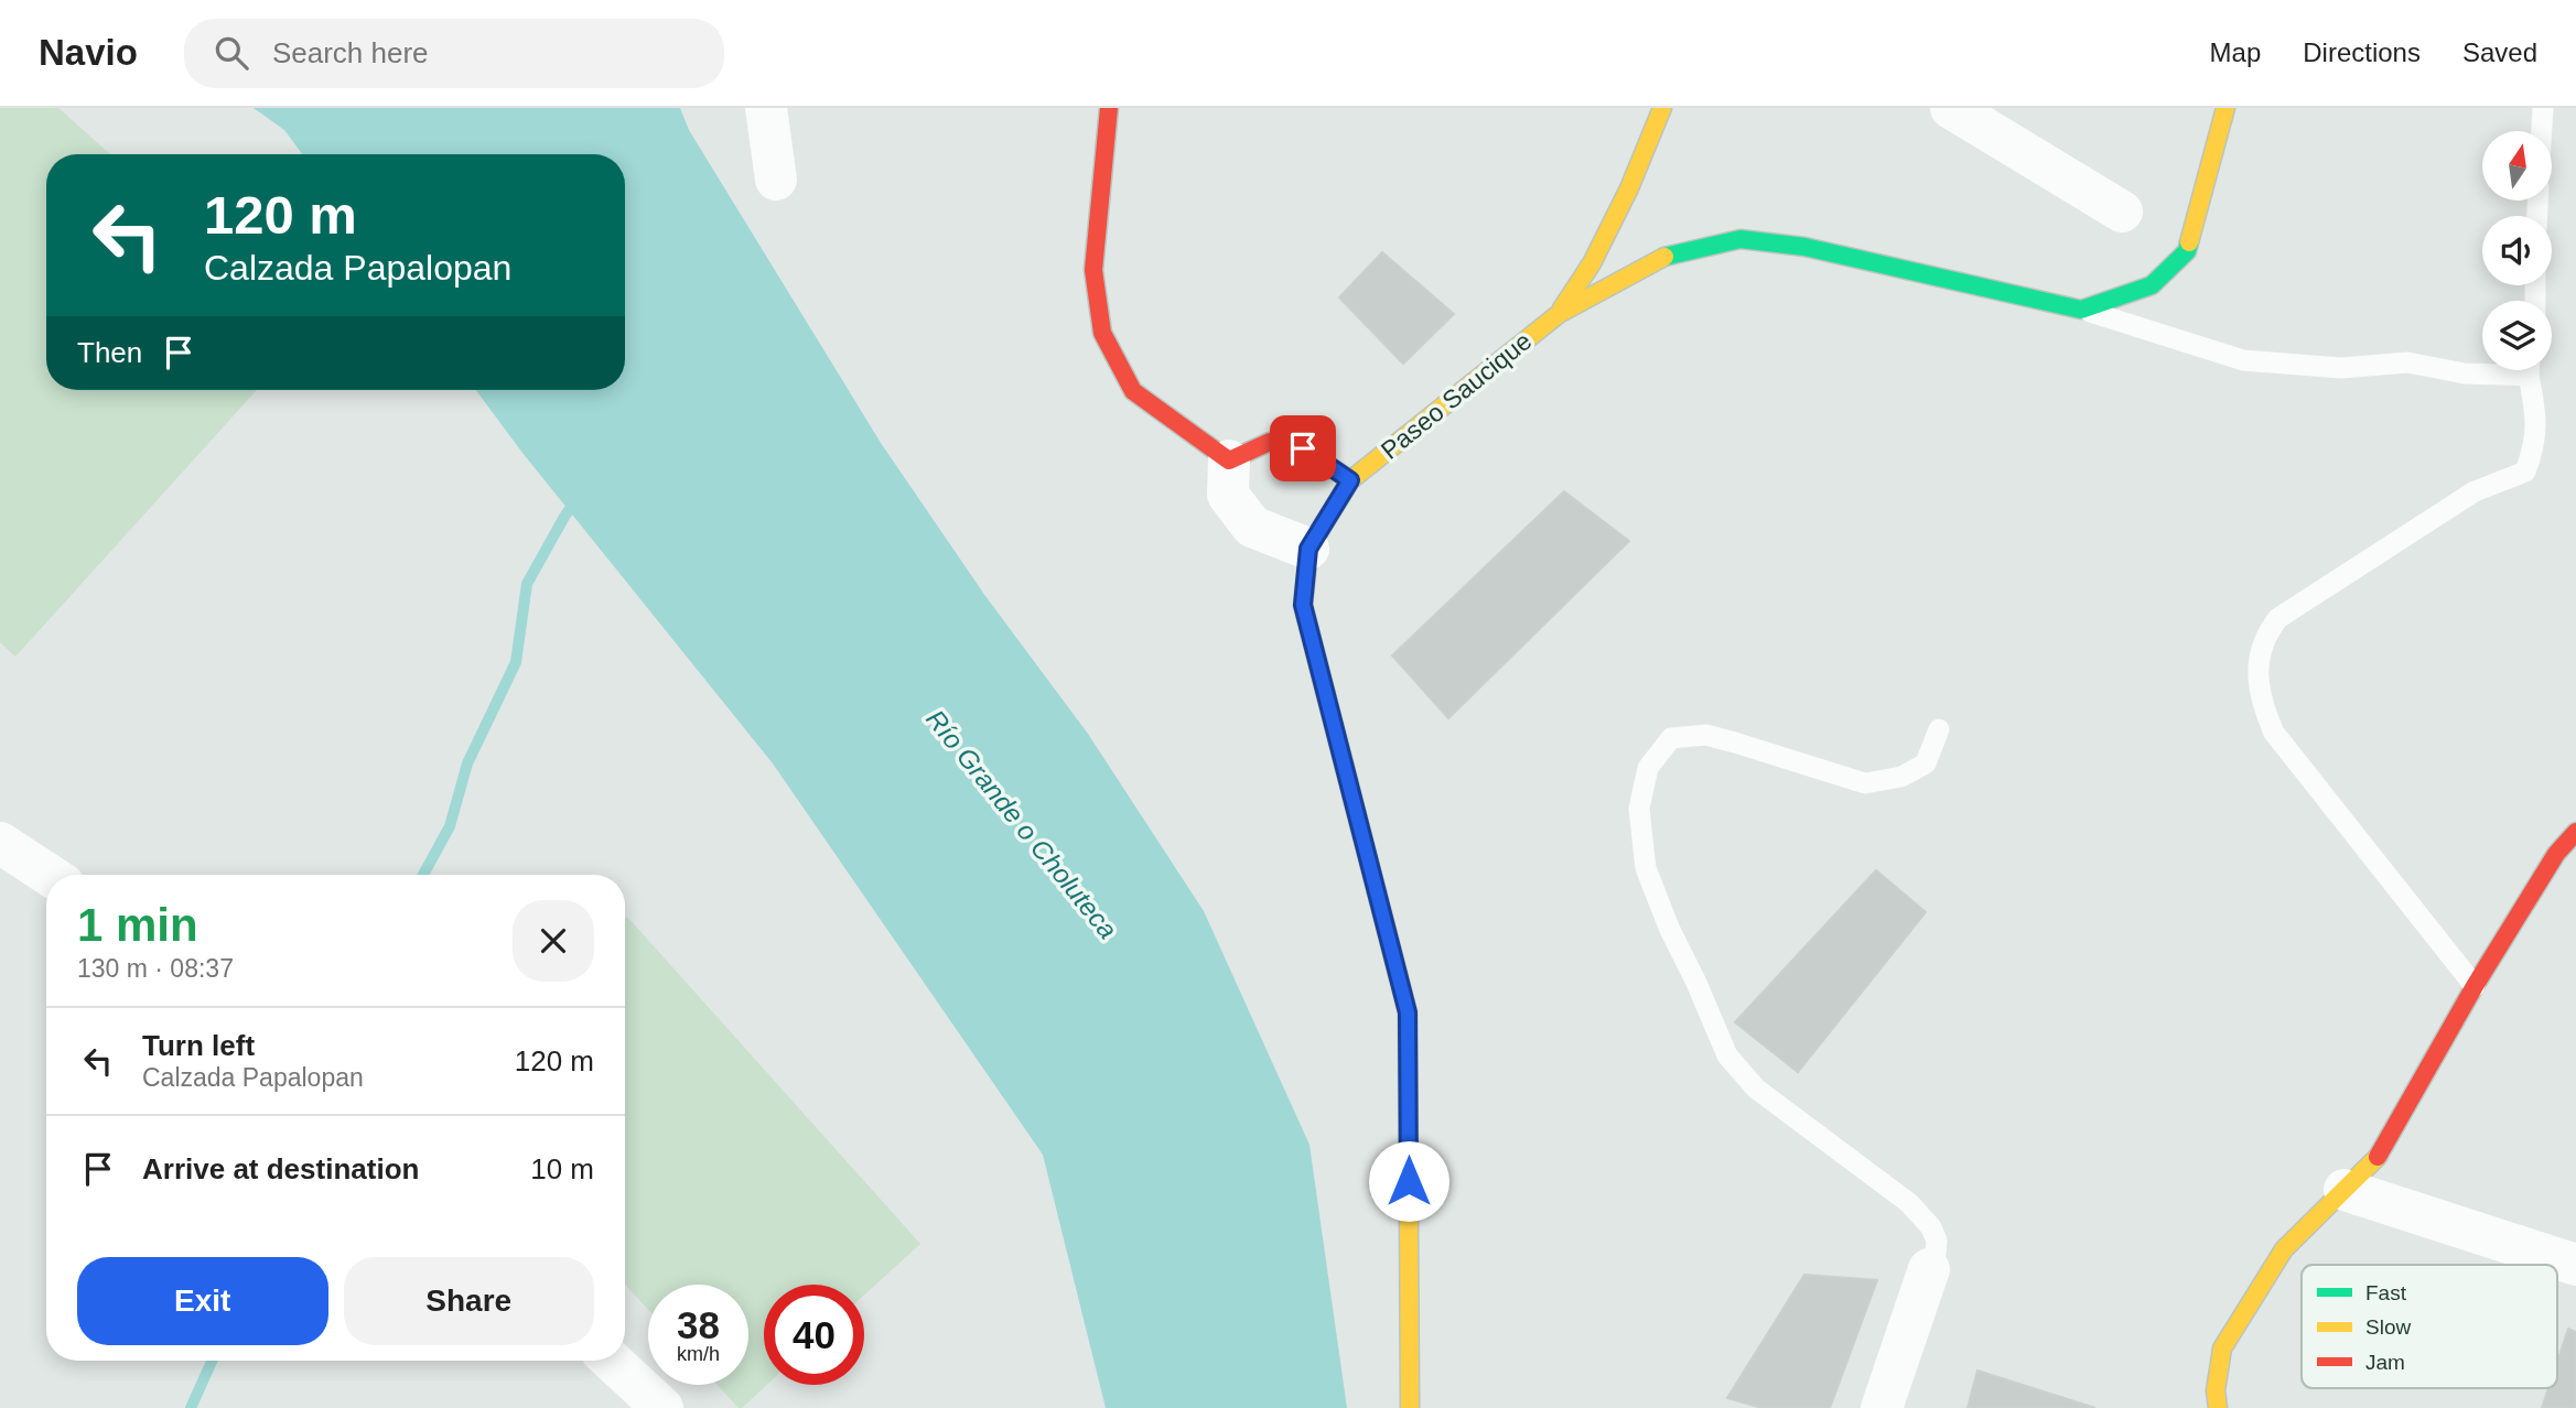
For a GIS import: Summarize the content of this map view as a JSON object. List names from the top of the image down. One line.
{"streets":{"street":["Paseo Saucique"]},"water":["Río Grande o Choluteca"],"legend":["Fast","Slow","Jam"],"north":"top","page":{"header":"Navio","search":"Search here","nav":["Map","Directions","Saved"],"turn":["120 m","Calzada Papalopan"],"then":"Then","heading":["1 min","130 m · 08:37"],"list":[{"name":"Turn left","note":"Calzada Papalopan","value":"120 m"},{"name":"Arrive at destination","value":"10 m"}],"buttons":["Exit","Share"],"speed":"38 km/h","limit":"40"}}
